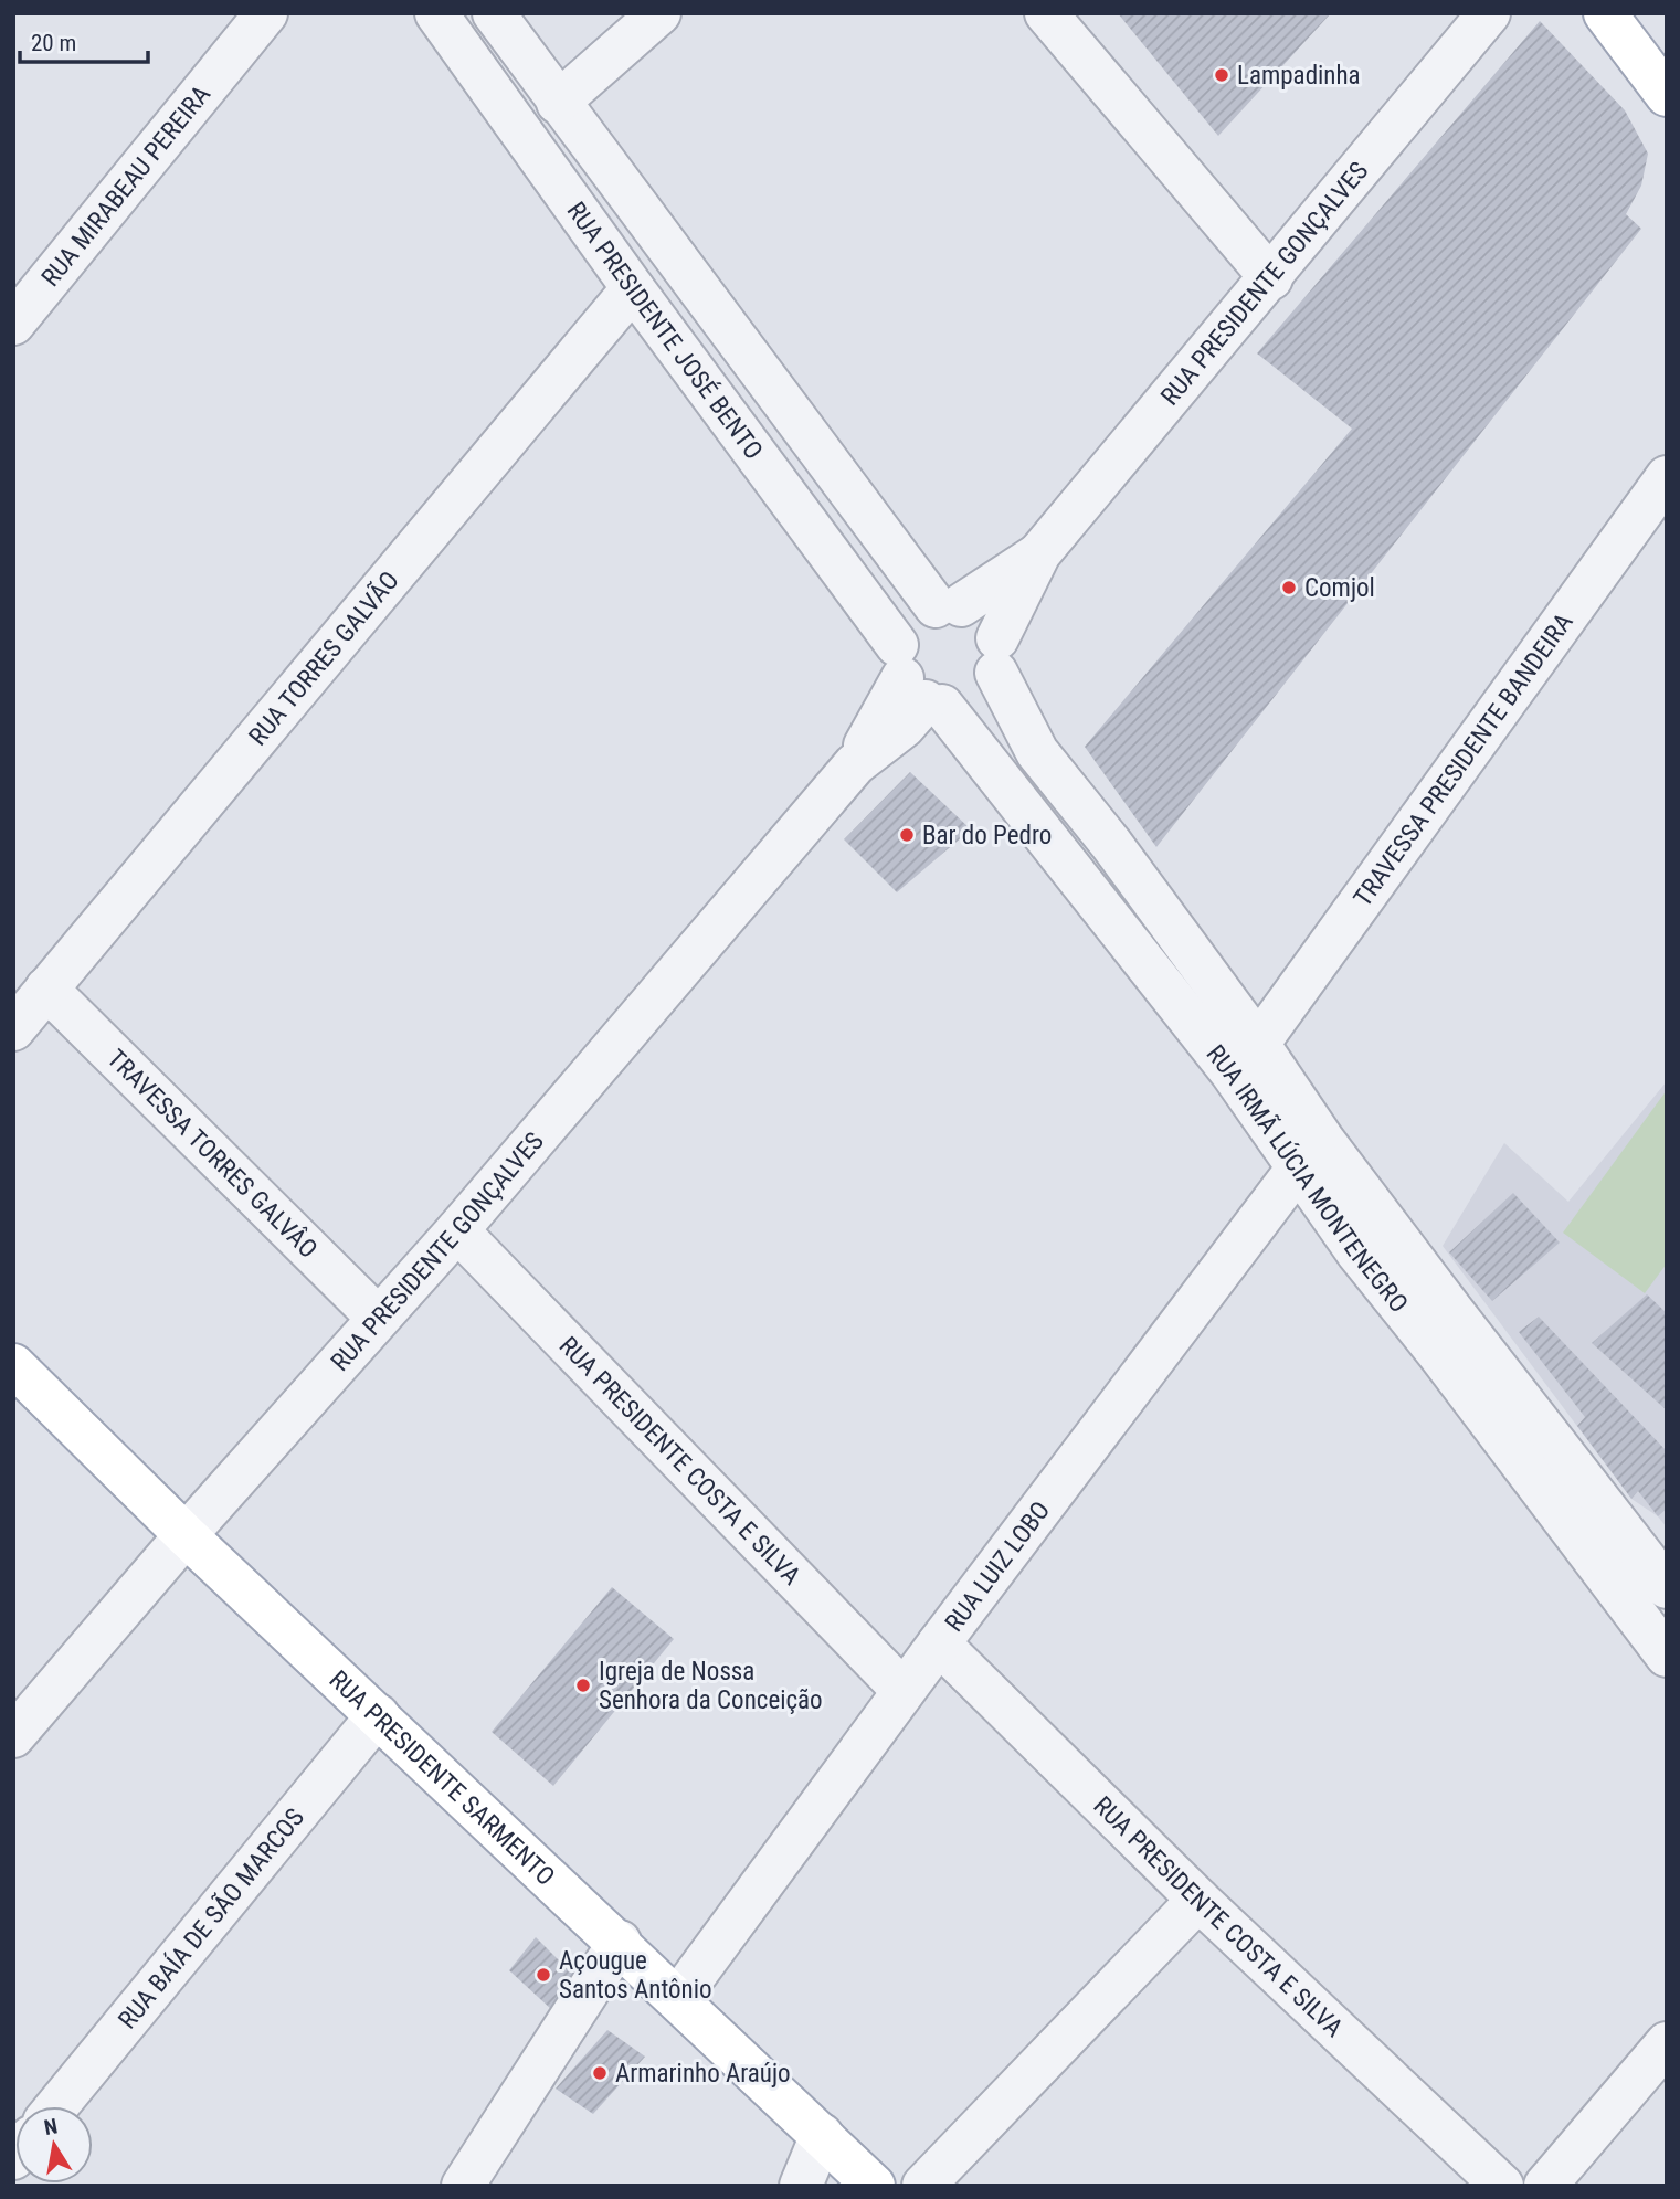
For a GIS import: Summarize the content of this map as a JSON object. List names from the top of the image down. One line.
{"streets":{"main road":["RUA PRESIDENTE SARMENTO"],"street":["RUA MIRABEAU PEREIRA","RUA PRESIDENTE GONÇALVES","RUA PRESIDENTE JOSÉ BENTO","RUA TORRES GALVÃO","TRAVESSA PRESIDENTE BANDEIRA","TRAVESSA TORRES GALVÂO","RUA IRMÃ LÚCIA MONTENEGRO","RUA PRESIDENTE COSTA E SILVA","RUA LUIZ LOBO","RUA BAÍA DE SÃO MARCOS"]},"crossings":[["RUA PRESIDENTE GONÇALVES","RUA PRESIDENTE JOSÉ BENTO"],["RUA PRESIDENTE GONÇALVES","TRAVESSA TORRES GALVÂO"],["RUA PRESIDENTE GONÇALVES","RUA IRMÃ LÚCIA MONTENEGRO"],["RUA PRESIDENTE GONÇALVES","RUA PRESIDENTE COSTA E SILVA"],["RUA PRESIDENTE GONÇALVES","RUA PRESIDENTE SARMENTO"],["RUA PRESIDENTE JOSÉ BENTO","RUA TORRES GALVÃO"],["RUA PRESIDENTE JOSÉ BENTO","RUA IRMÃ LÚCIA MONTENEGRO"],["RUA TORRES GALVÃO","TRAVESSA TORRES GALVÂO"],["TRAVESSA PRESIDENTE BANDEIRA","RUA IRMÃ LÚCIA MONTENEGRO"],["RUA IRMÃ LÚCIA MONTENEGRO","RUA LUIZ LOBO"],["RUA PRESIDENTE COSTA E SILVA","RUA LUIZ LOBO"],["RUA LUIZ LOBO","RUA PRESIDENTE SARMENTO"],["RUA PRESIDENTE SARMENTO","RUA BAÍA DE SÃO MARCOS"]],"places":["Lampadinha","Comjol","Bar do Pedro","Igreja de Nossa Senhora da Conceição","Açougue Santos Antônio","Armarinho Araújo"],"scale_bar":"20 m","north":"top"}
